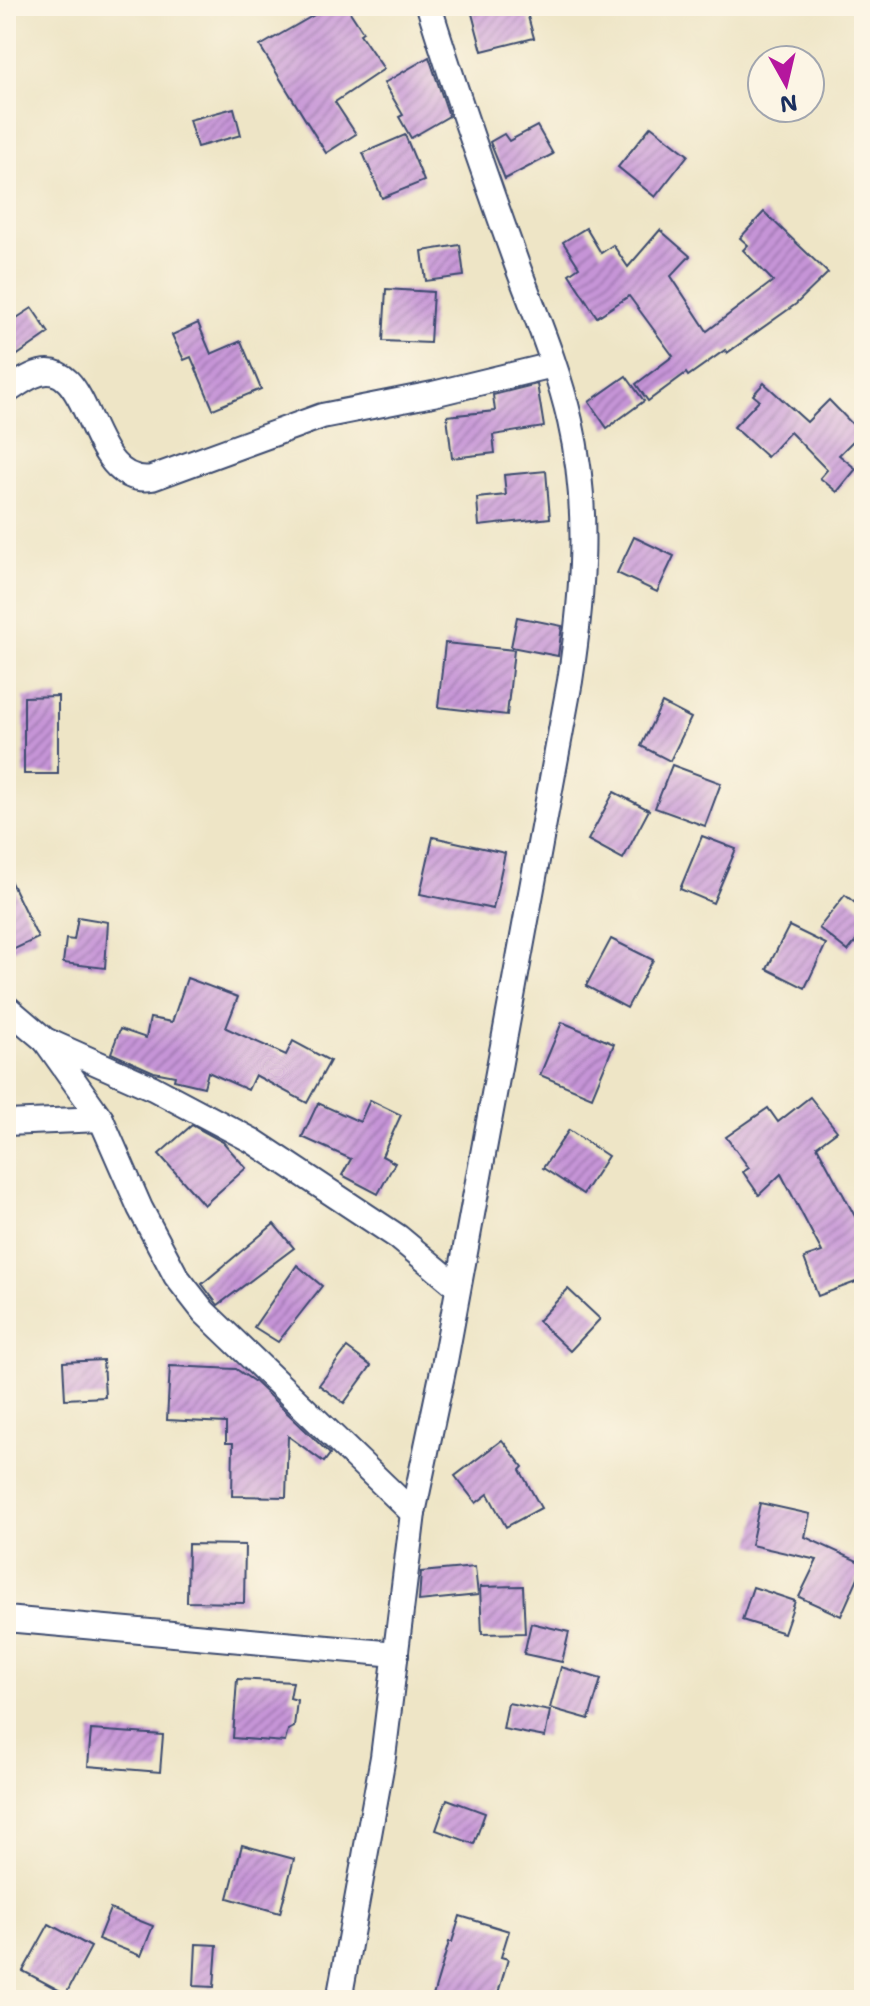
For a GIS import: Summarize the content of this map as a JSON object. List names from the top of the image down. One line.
{"north":"bottom"}
